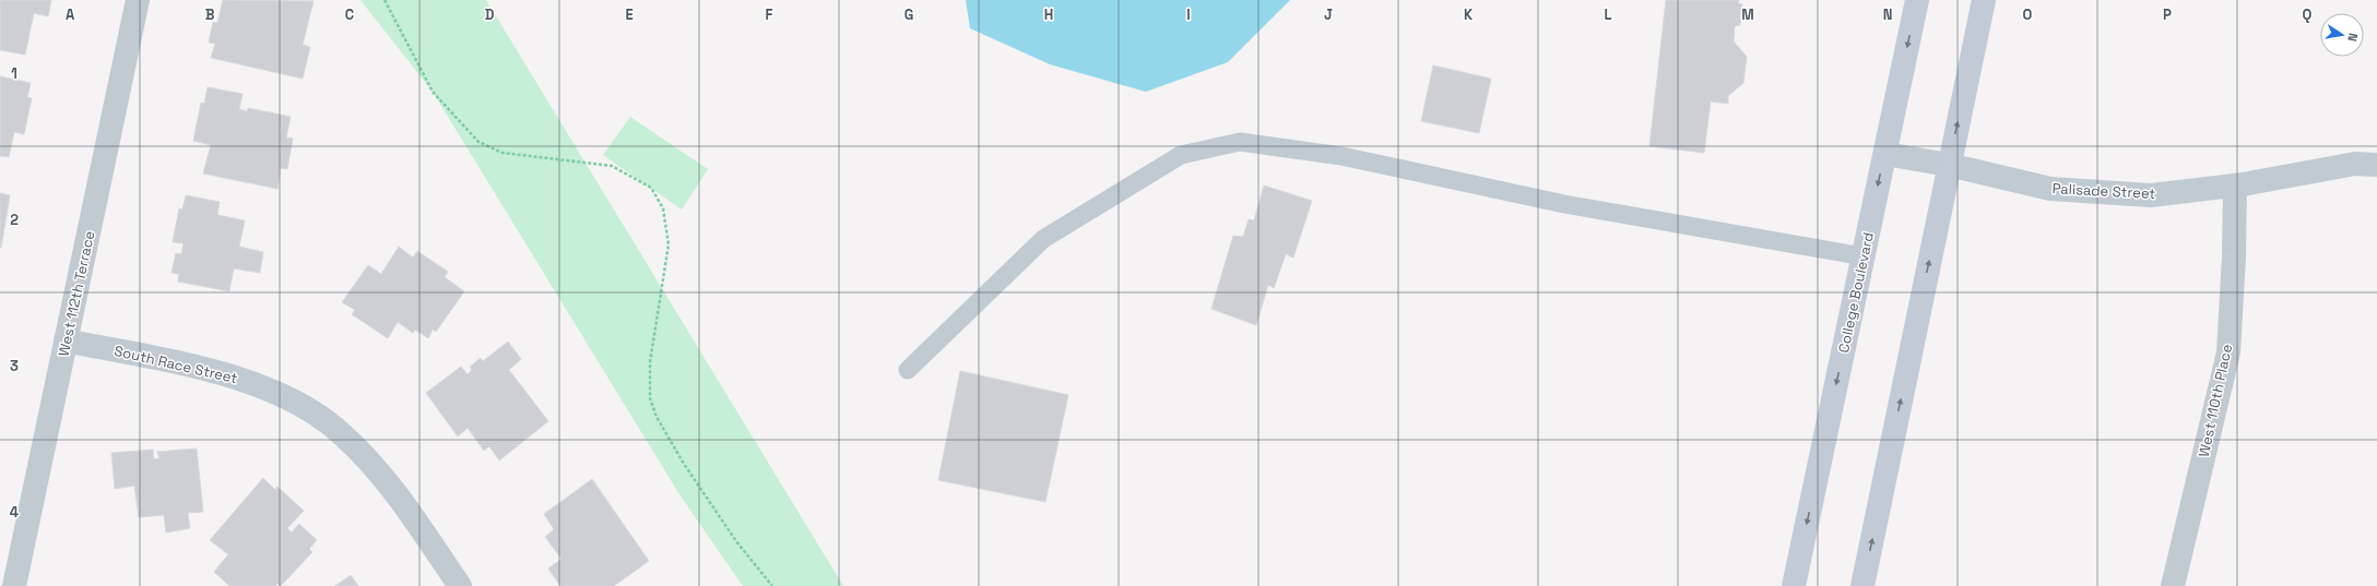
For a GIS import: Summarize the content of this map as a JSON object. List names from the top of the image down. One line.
{"streets":{"main road":["College Boulevard"],"street":["Palisade Street","West 112th Terrace","South Race Street","West 110th Place"]},"crossings":[["Palisade Street","College Boulevard"],["Palisade Street","West 110th Place"],["West 112th Terrace","South Race Street"]],"north":"right","grid":{"columns":["A","B","C","D","E","F","G","H","I","J","K","L","M","N","O","P","Q"],"rows":["1","2","3","4"]}}
